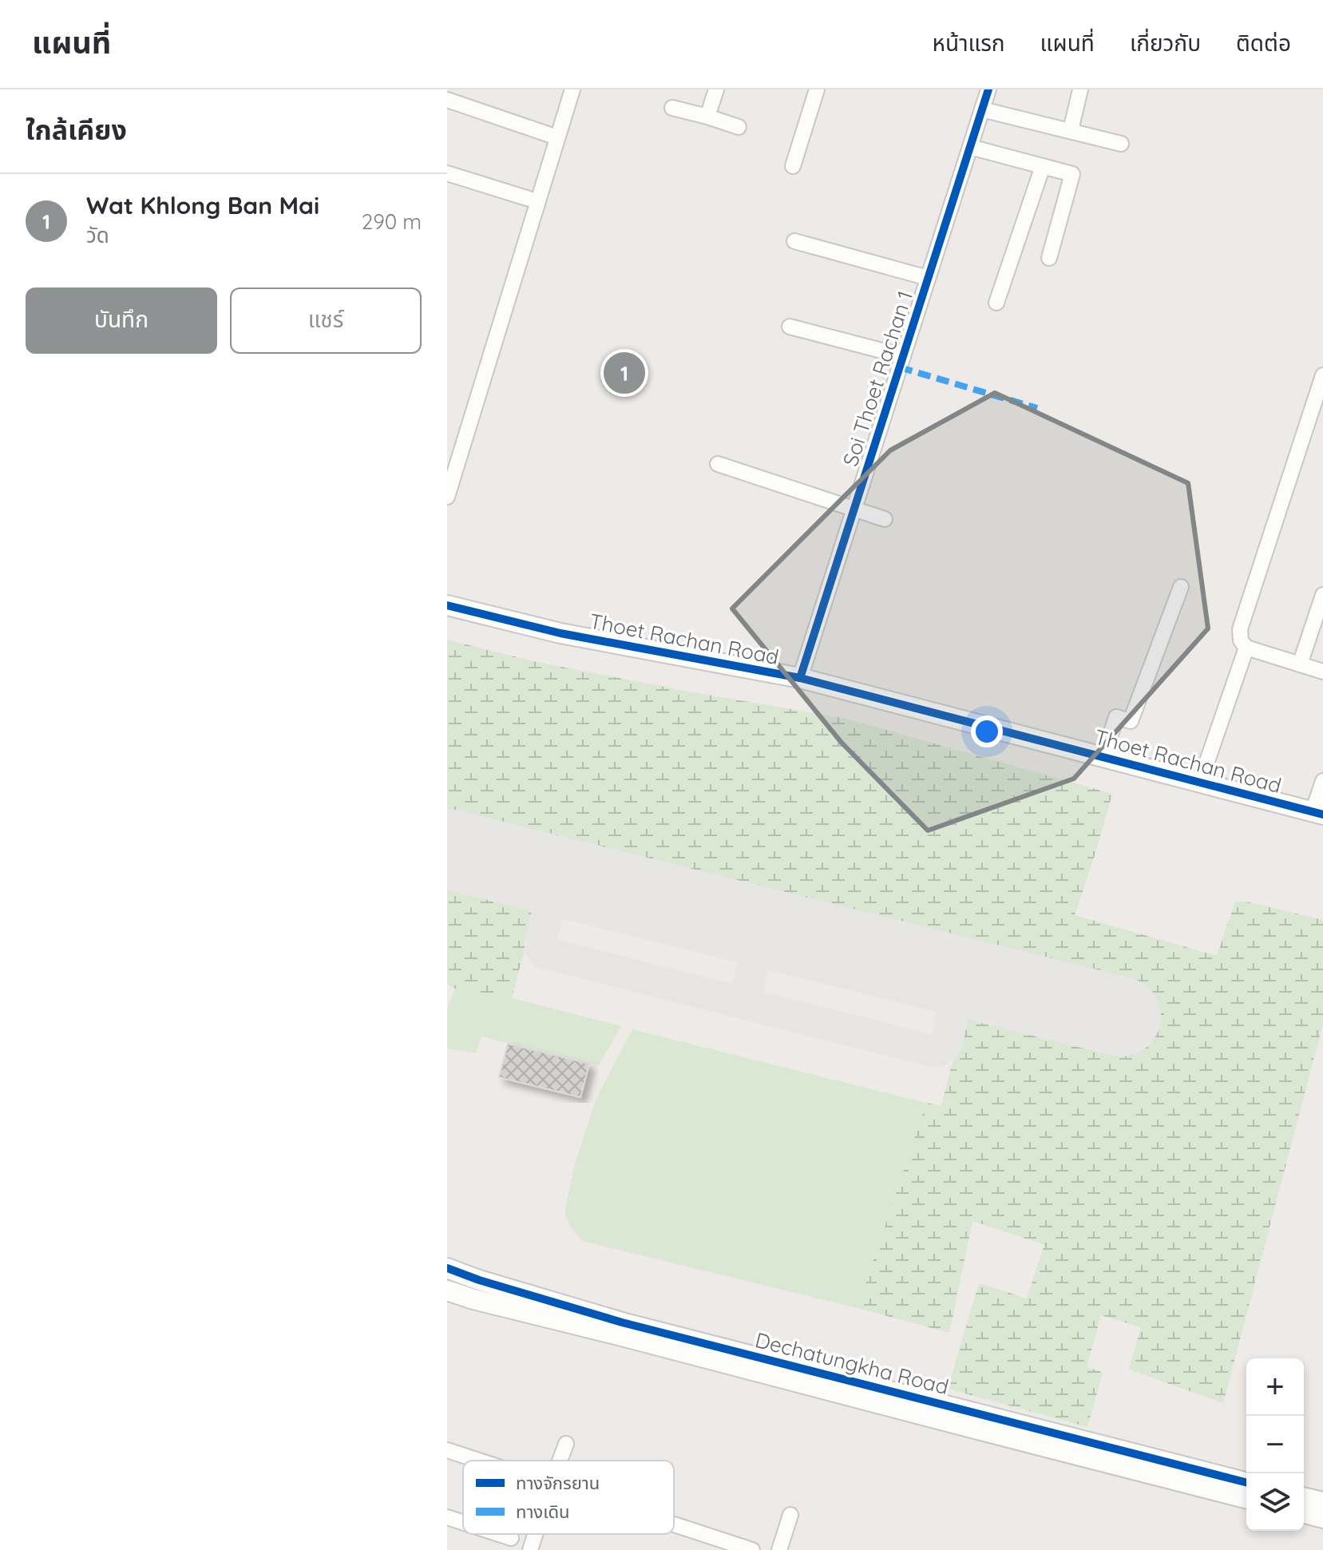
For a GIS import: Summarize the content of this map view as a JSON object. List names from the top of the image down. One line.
{"streets":{"street":["Soi Thoet Rachan 1","Thoet Rachan Road","Dechatungkha Road"]},"crossings":[["Soi Thoet Rachan 1","Thoet Rachan Road"]],"legend":["ทางจักรยาน","ทางเดิน"],"page":{"header":"แผนที่","nav":["หน้าแรก","แผนที่","เกี่ยวกับ","ติดต่อ"],"heading":"ใกล้เคียง","list":[{"mark":"1","name":"Wat Khlong Ban Mai","note":"วัด","value":"290 m"}],"buttons":["บันทึก","แชร์"],"pins":"1","map_buttons":["+","−"]}}
